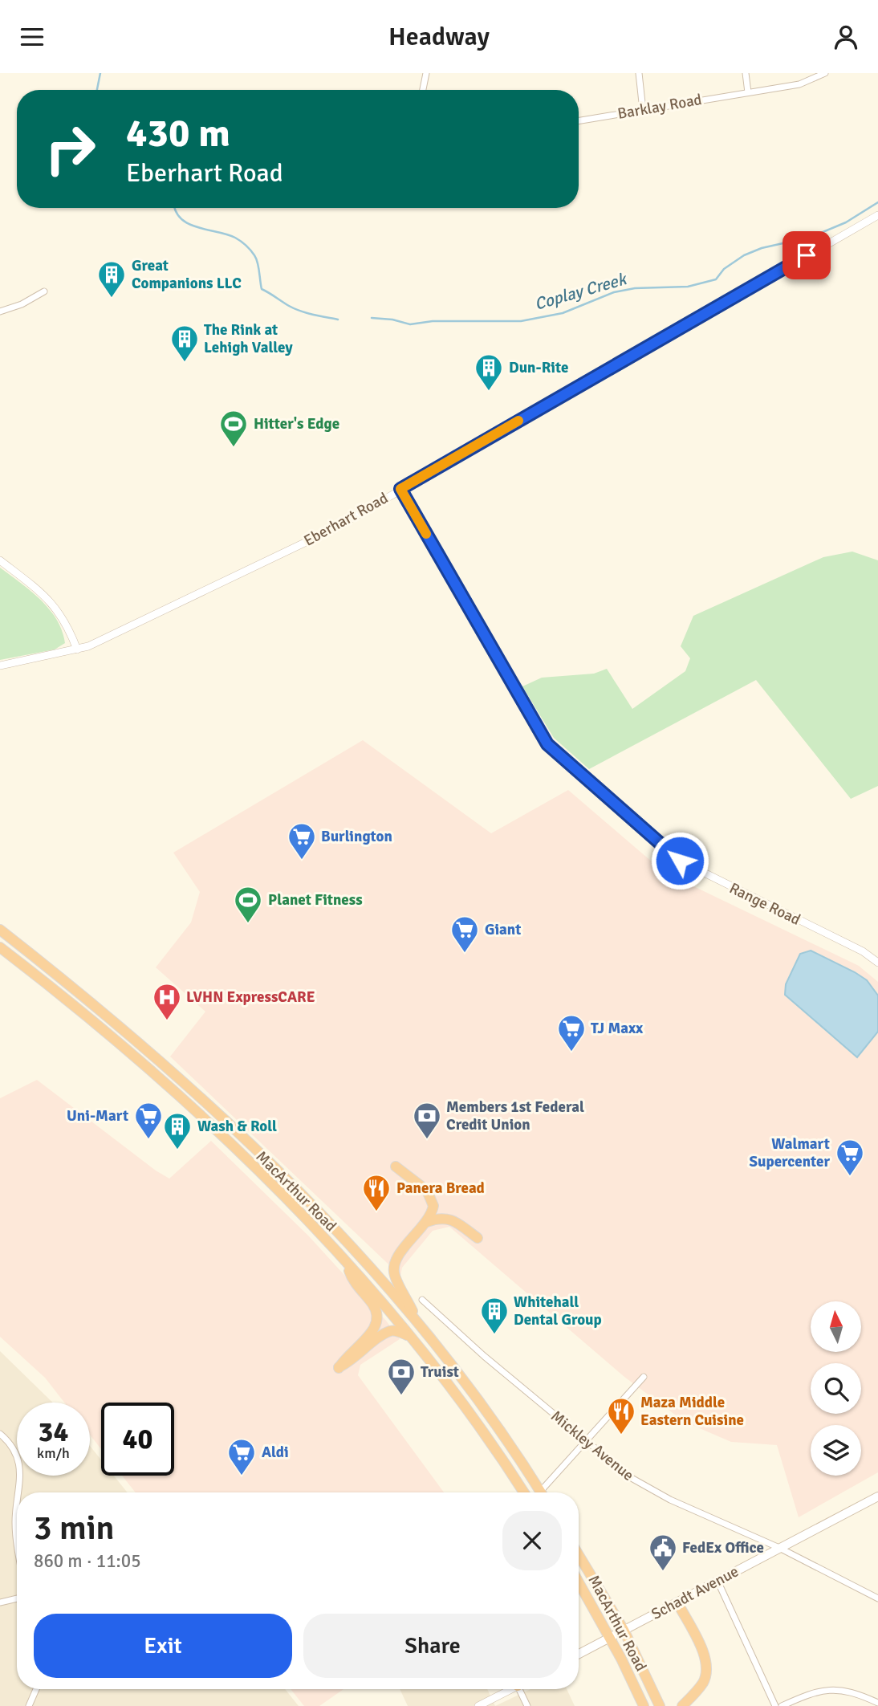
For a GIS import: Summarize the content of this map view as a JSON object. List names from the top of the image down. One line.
{"streets":{"highway":["MacArthur Road"],"main road":["Schadt Avenue"],"street":["Barklay Road","Eberhart Road","Range Road","Mickley Avenue"]},"crossings":[["Eberhart Road","Range Road"],["MacArthur Road","Schadt Avenue"],["Mickley Avenue","Schadt Avenue"]],"water":["Coplay Creek"],"places":{"building":["Great Companions LLC","The Rink at Lehigh Valley","Dun-Rite","Wash & Roll","Whitehall Dental Group"],"sports":["Hitter's Edge","Planet Fitness"],"supermarket":["Burlington","Giant","TJ Maxx","Uni-Mart","Walmart Supercenter","Aldi"],"hospital":["LVHN ExpressCARE"],"bank":["Members 1st Federal Credit Union","Truist"],"restaurant":["Panera Bread","Maza Middle Eastern Cuisine"],"public building":["FedEx Office"]},"north":"top","page":{"header":"Headway","turn":["430 m","Eberhart Road"],"speed":"34 km/h","limit":"40","heading":["3 min","860 m · 11:05"],"buttons":["Exit","Share"]}}
